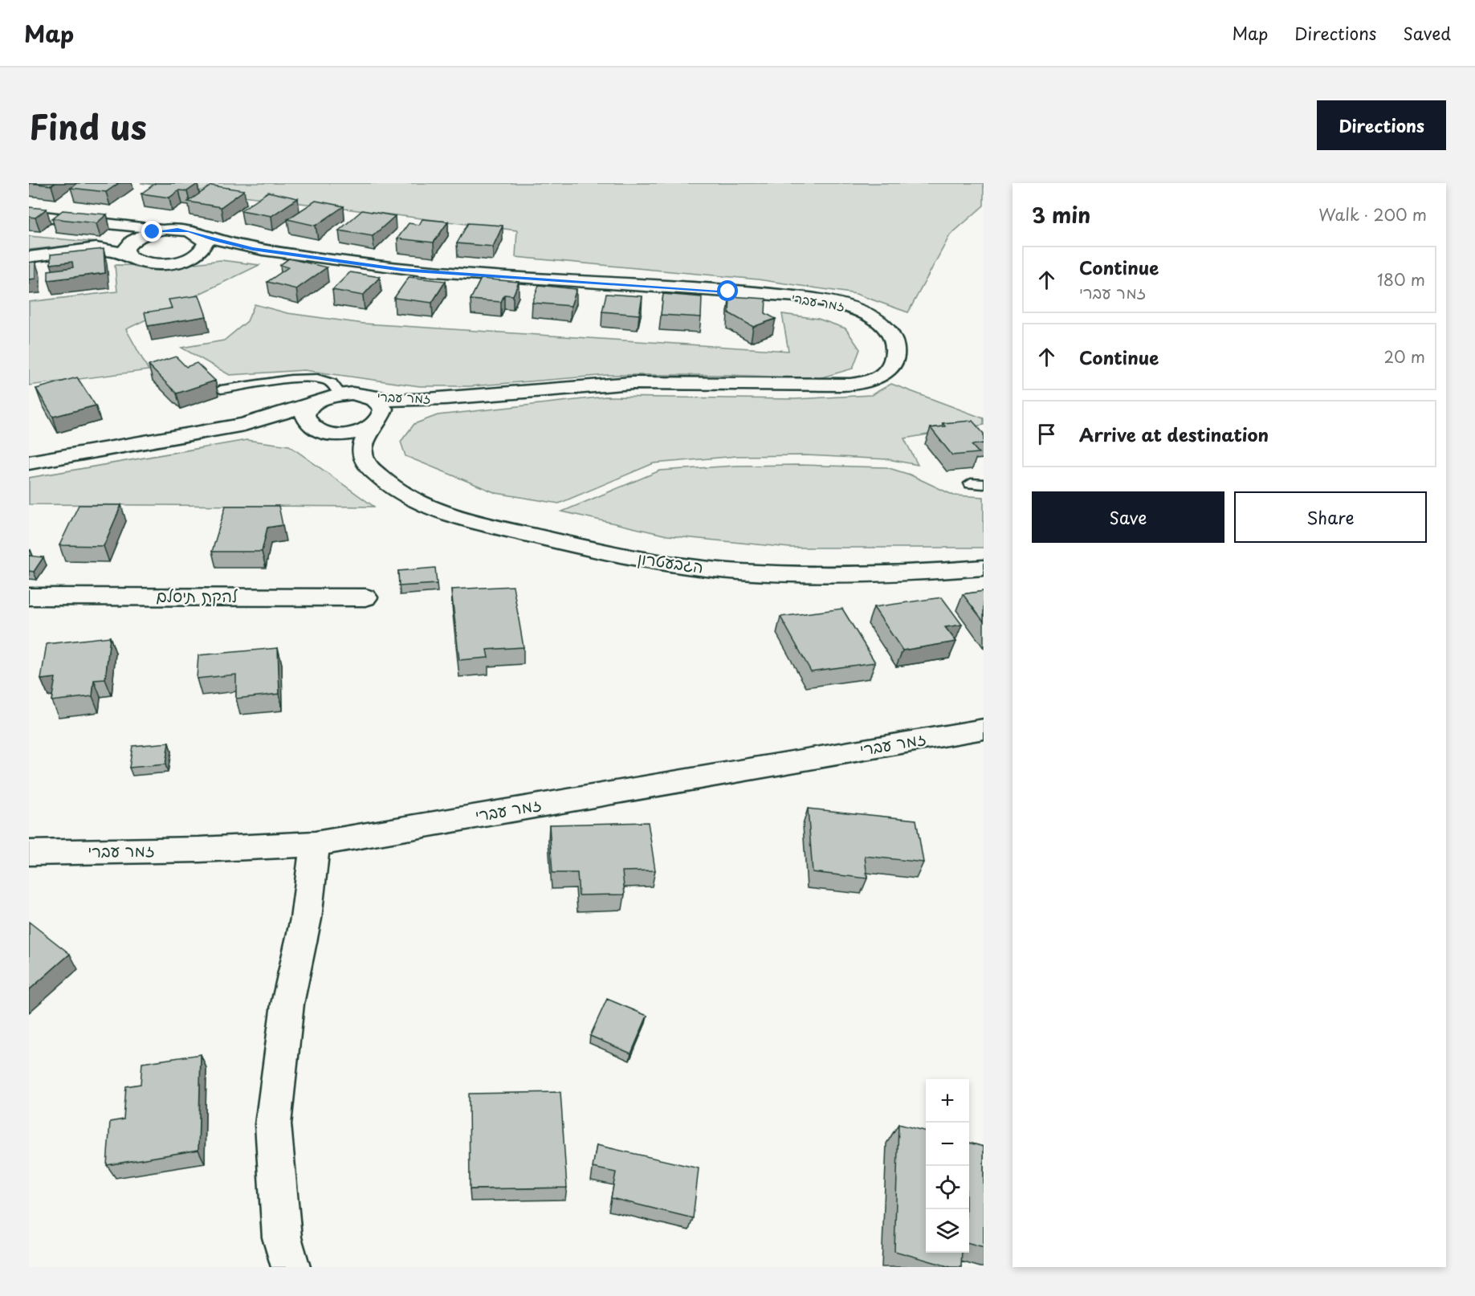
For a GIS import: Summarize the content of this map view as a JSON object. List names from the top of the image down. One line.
{"streets":{"street":["זמר עברי","הגבעטרון","להקת תיסלם"]},"crossings":[["זמר עברי","הגבעטרון"]],"page":{"header":"Map","nav":["Map","Directions","Saved"],"title":"Find us","buttons":["Directions",["Save","Share"]],"heading":["3 min","Walk · 200 m"],"list":[["Continue","זמר עברי","180 m"],["Continue","20 m"],"Arrive at destination"],"map_buttons":["+","−"]}}
